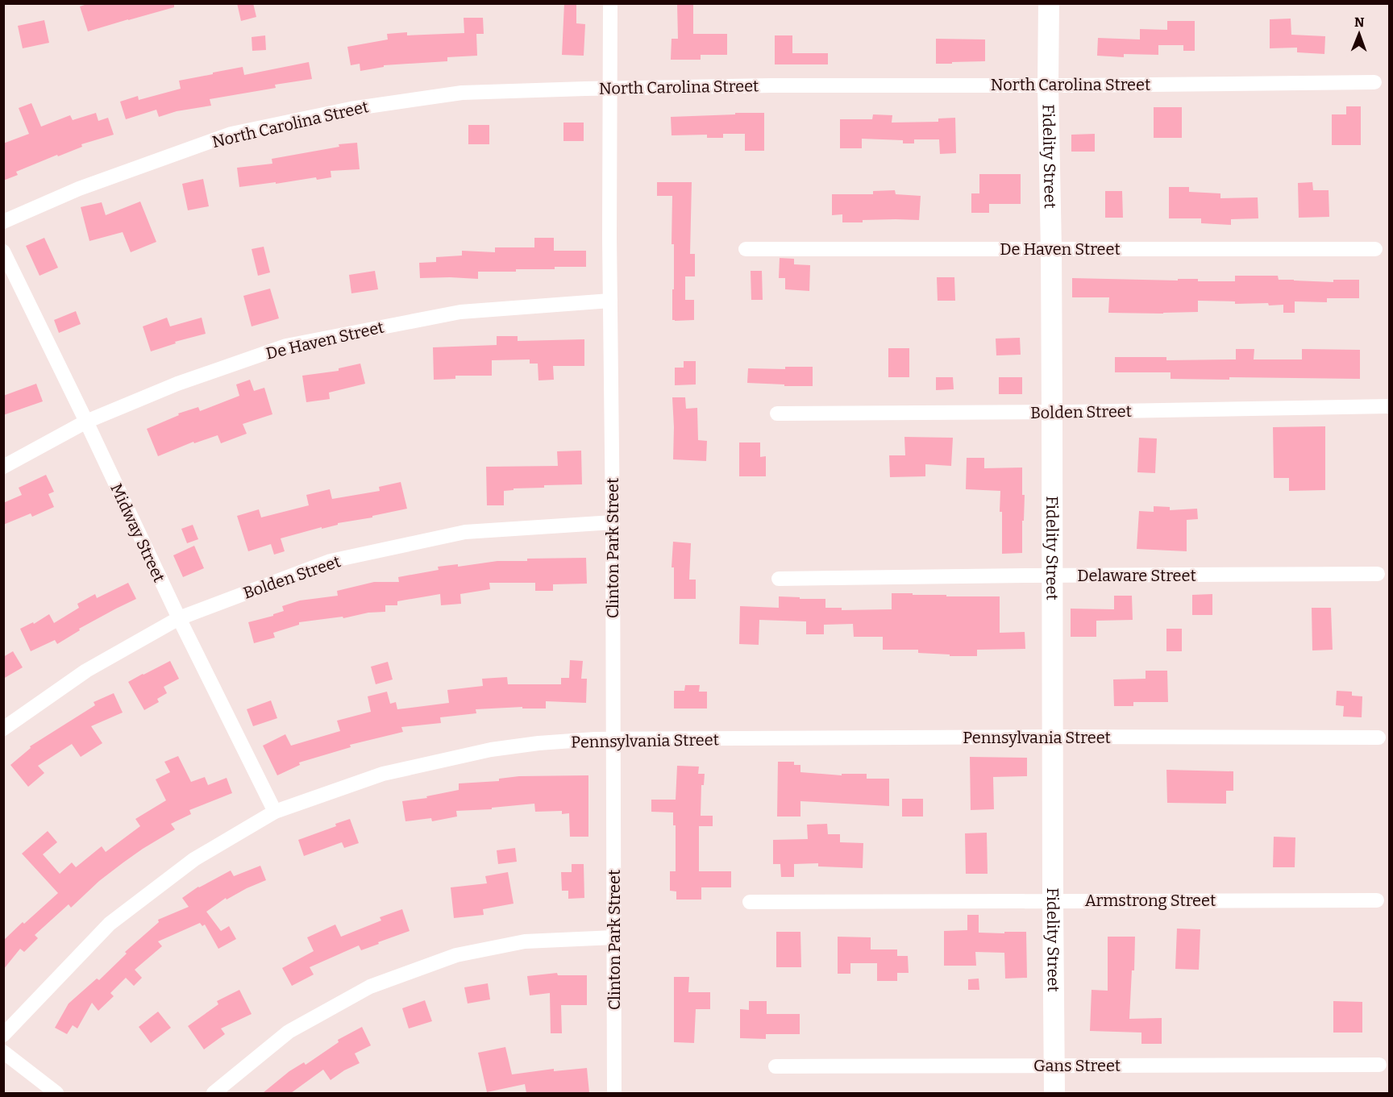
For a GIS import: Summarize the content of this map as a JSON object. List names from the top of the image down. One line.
{"streets":{"main road":["Fidelity Street"],"street":["North Carolina Street","De Haven Street","Bolden Street","Midway Street","Clinton Park Street","Delaware Street","Pennsylvania Street","Armstrong Street","Gans Street"]},"crossings":[["North Carolina Street","Fidelity Street"],["North Carolina Street","Clinton Park Street"],["Fidelity Street","De Haven Street"],["Fidelity Street","Bolden Street"],["Fidelity Street","Delaware Street"],["Fidelity Street","Pennsylvania Street"],["Fidelity Street","Armstrong Street"],["Fidelity Street","Gans Street"],["De Haven Street","Midway Street"],["De Haven Street","Clinton Park Street"],["Bolden Street","Midway Street"],["Bolden Street","Clinton Park Street"],["Midway Street","Pennsylvania Street"],["Clinton Park Street","Pennsylvania Street"]],"north":"top"}
